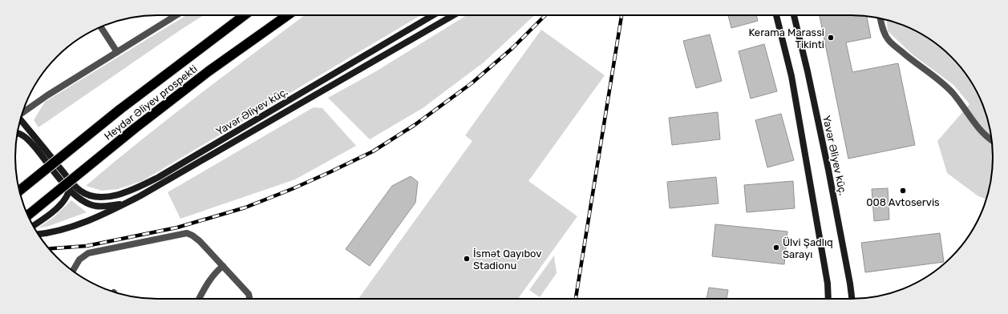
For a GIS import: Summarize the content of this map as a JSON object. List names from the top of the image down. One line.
{"streets":{"highway":["Heydər Əliyev prospekti"],"main road":["Yavər Əliyev küç."]},"places":["Kerama Marassi Tikinti","008 Avtoservis","Ülvi Şadlıq Sarayı","İsmət Qayıbov Stadionu"]}
